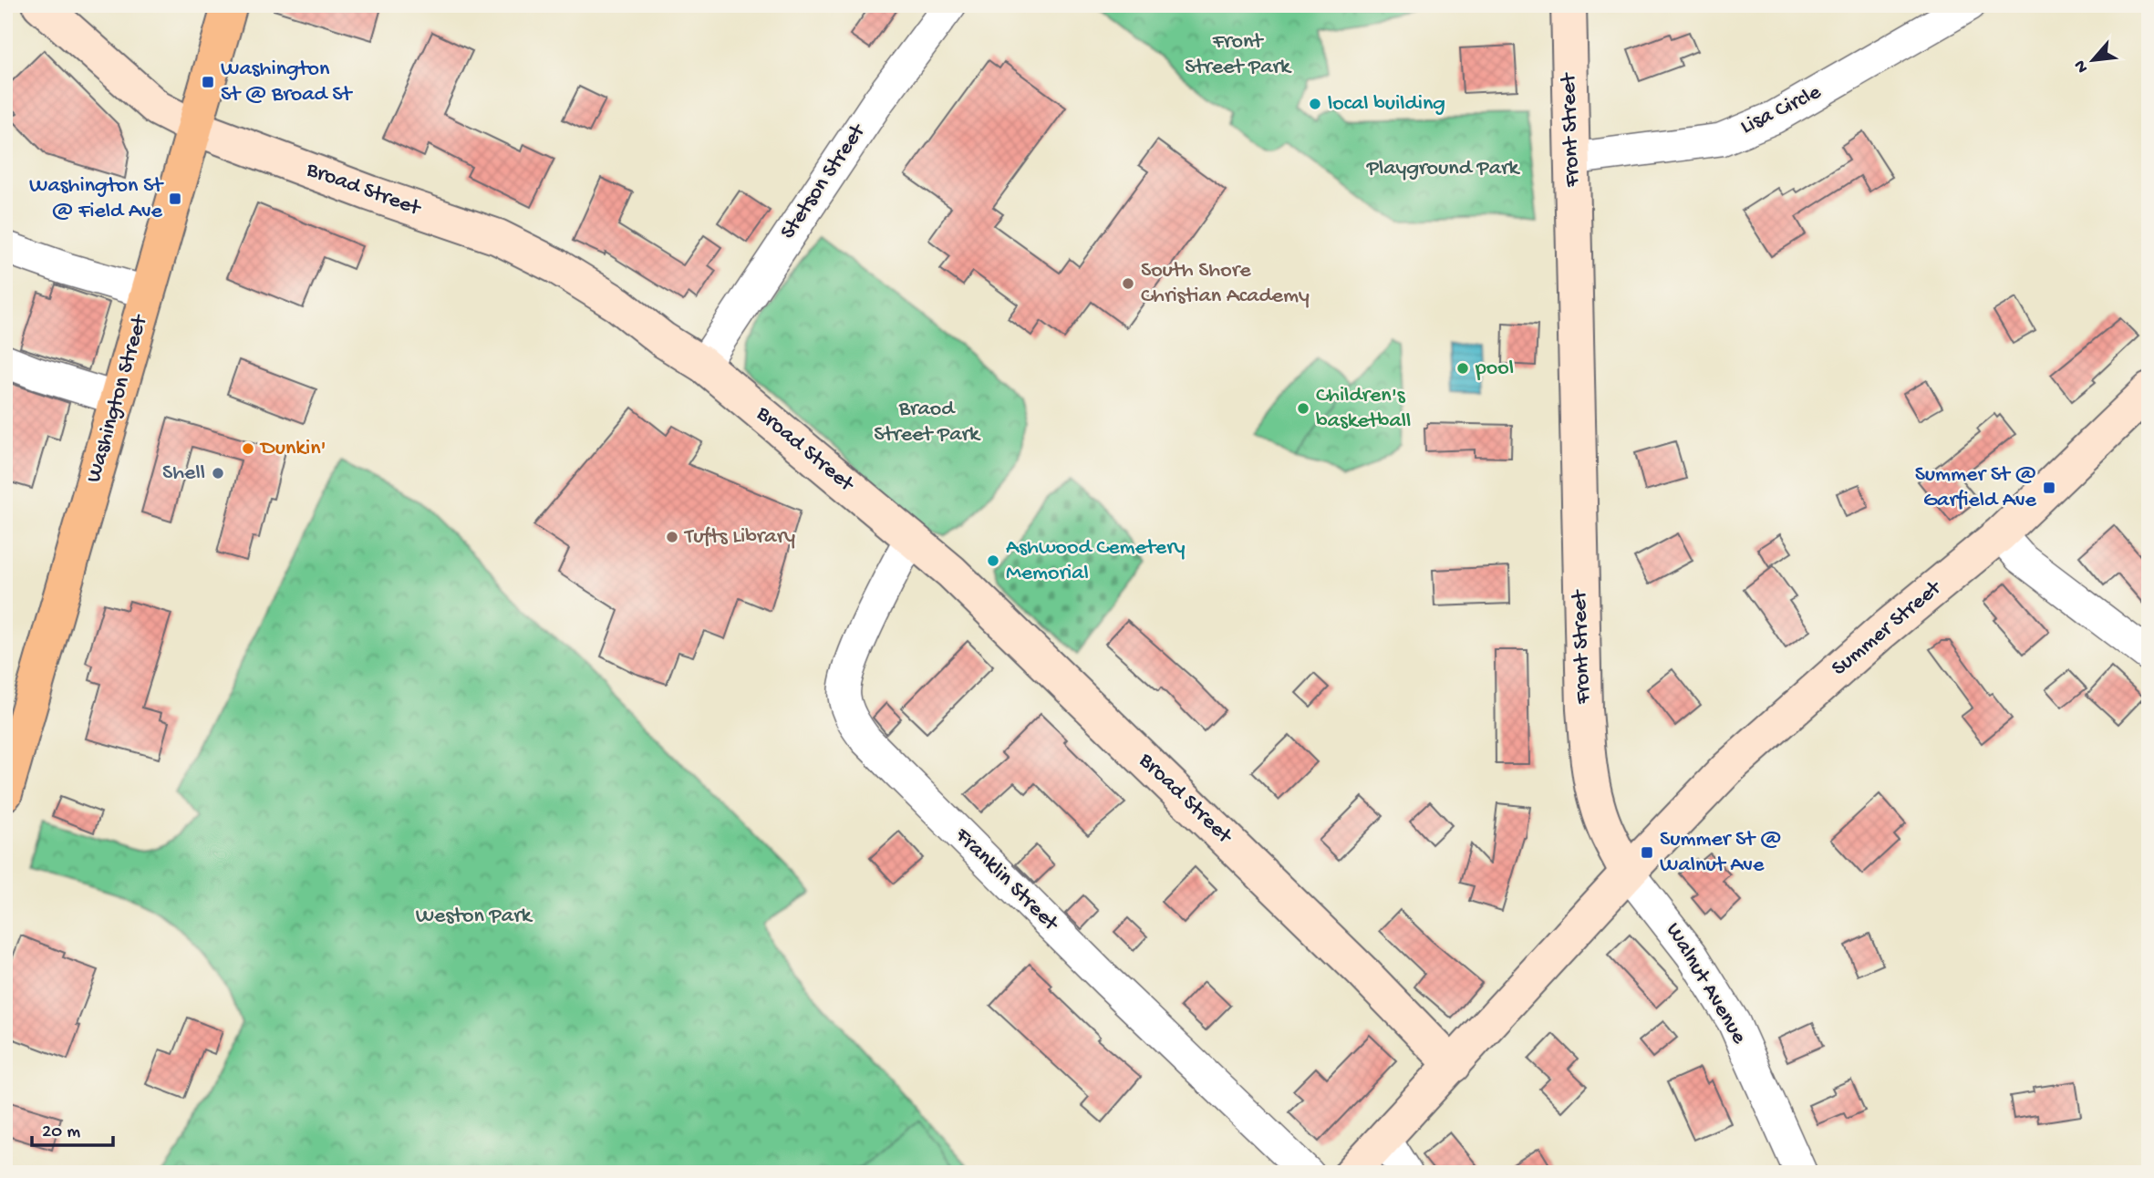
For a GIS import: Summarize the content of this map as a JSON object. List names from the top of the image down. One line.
{"streets":{"main road":["Washington Street"],"street":["Lisa Circle","Front Street","Stetson Street","Broad Street","Summer Street","Franklin Street","Walnut Avenue"]},"crossings":[["Lisa Circle","Front Street"],["Front Street","Summer Street"],["Front Street","Walnut Avenue"],["Stetson Street","Broad Street"],["Broad Street","Washington Street"],["Broad Street","Franklin Street"],["Summer Street","Walnut Avenue"]],"parks":["Front Street Park","Playground Park","Braod Street Park","Weston Park"],"places":{"transit":["Washington St @ Broad St","Washington St @ Field Ave","Summer St @ Garfield Ave","Summer St @ Walnut Ave"],"other":["local building","South Shore Christian Academy","pool","Children's basketball","Dunkin'","Shell","Tufts Library","Ashwood Cemetery Memorial"]},"scale_bar":"20 m","north":"bottom left"}
